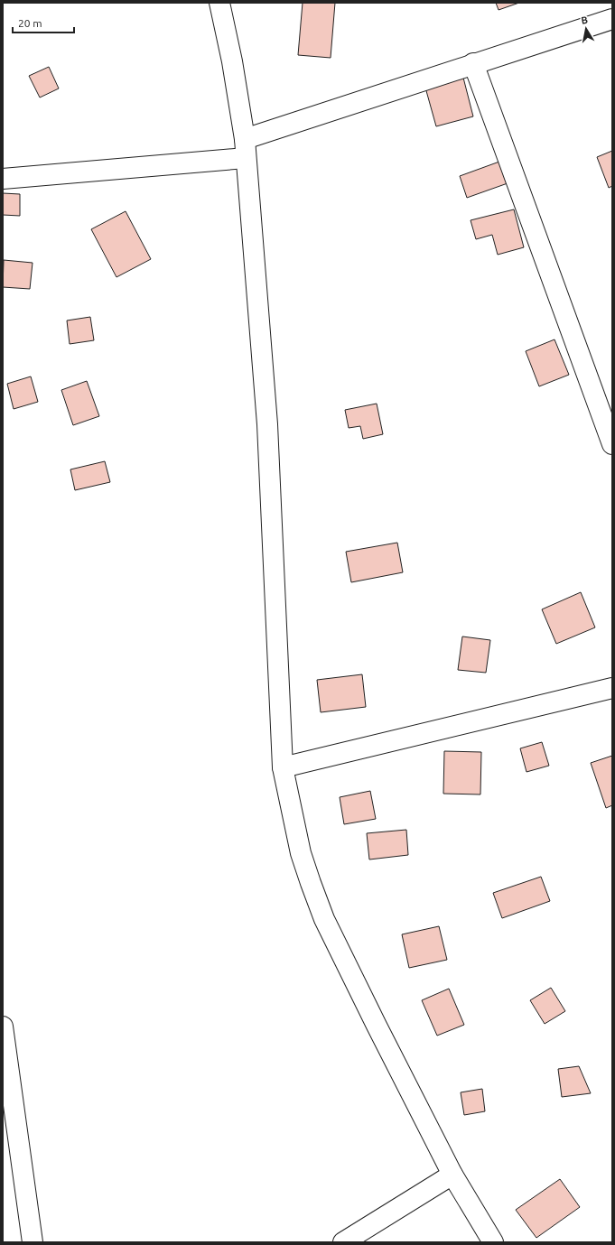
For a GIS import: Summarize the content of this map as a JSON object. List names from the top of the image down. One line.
{"scale_bar":"20 m","north":"top"}
